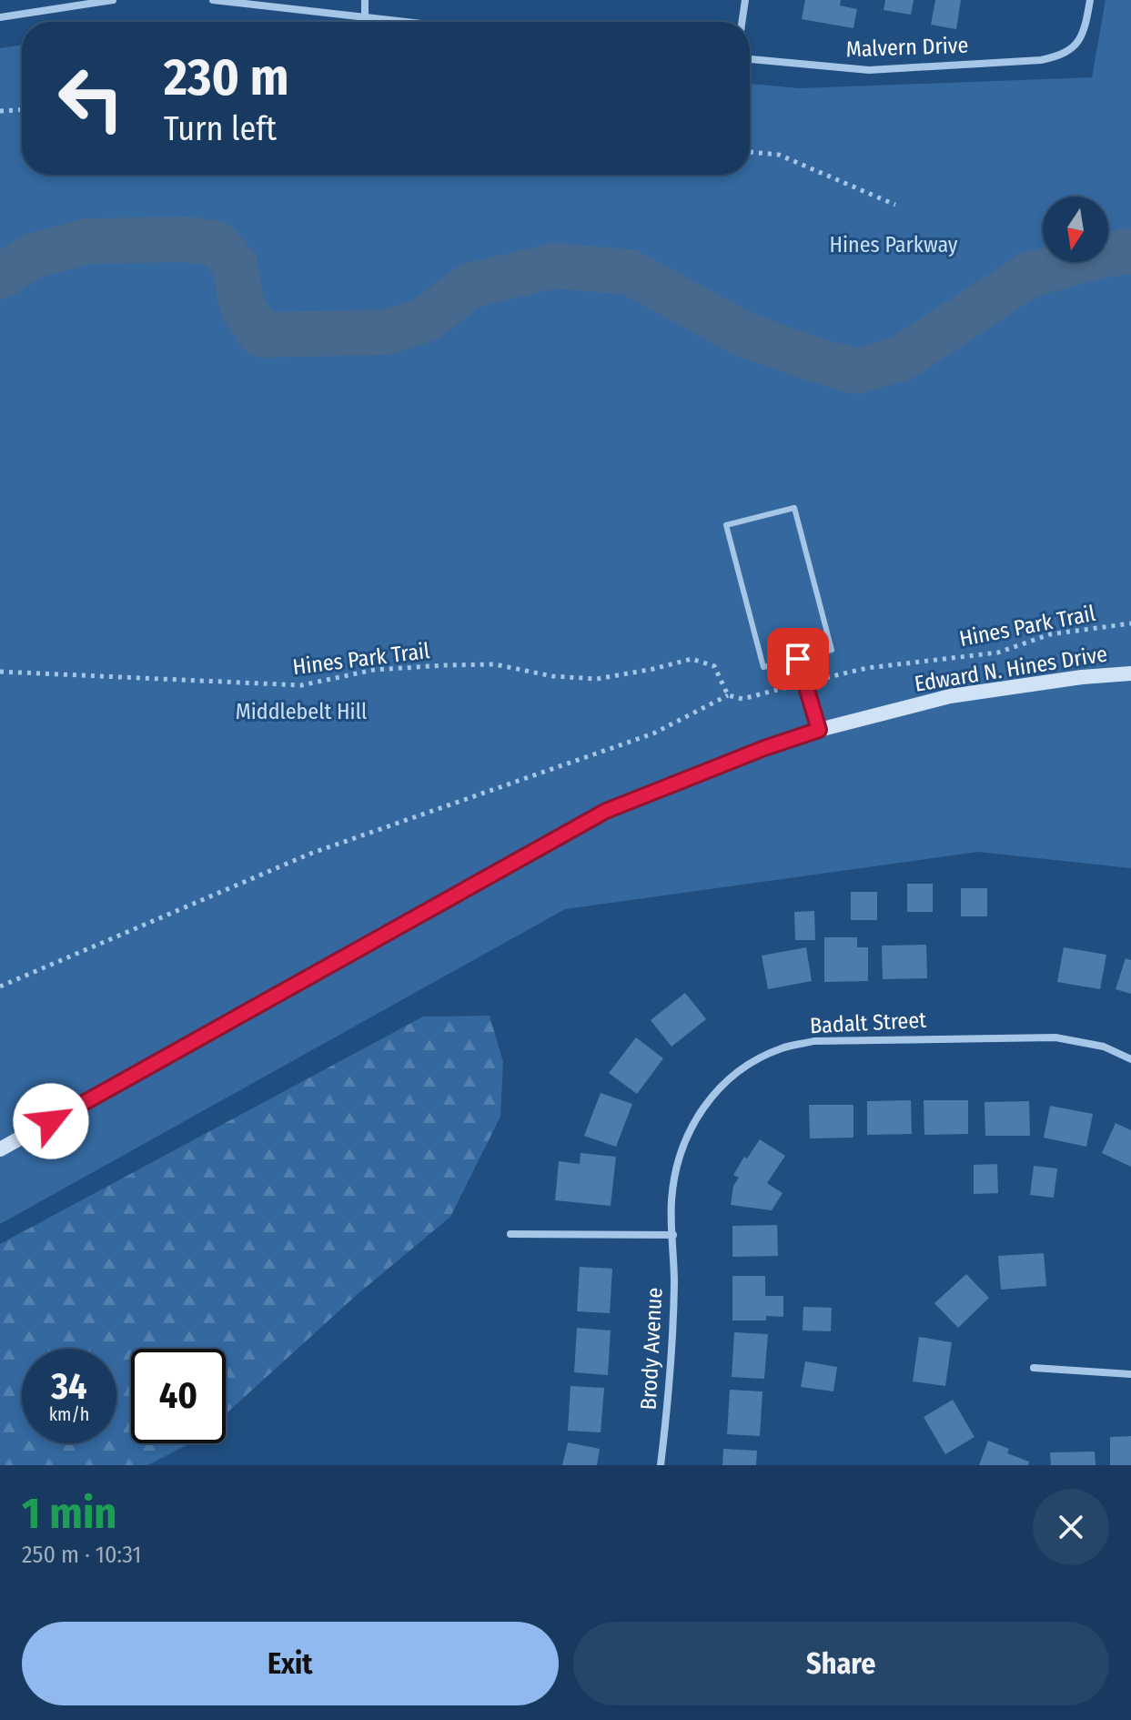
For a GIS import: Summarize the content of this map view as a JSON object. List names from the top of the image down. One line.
{"streets":{"street":["Malvern Drive","Edward N. Hines Drive","Badalt Street","Brody Avenue"],"path":["Hines Park Trail"]},"crossings":[["Badalt Street","Brody Avenue"]],"parks":["Hines Parkway","Middlebelt Hill"],"north":"bottom","page":{"turn":["230 m","Turn left"],"speed":"34 km/h","limit":"40","heading":["1 min","250 m · 10:31"],"buttons":["Exit","Share"]}}
